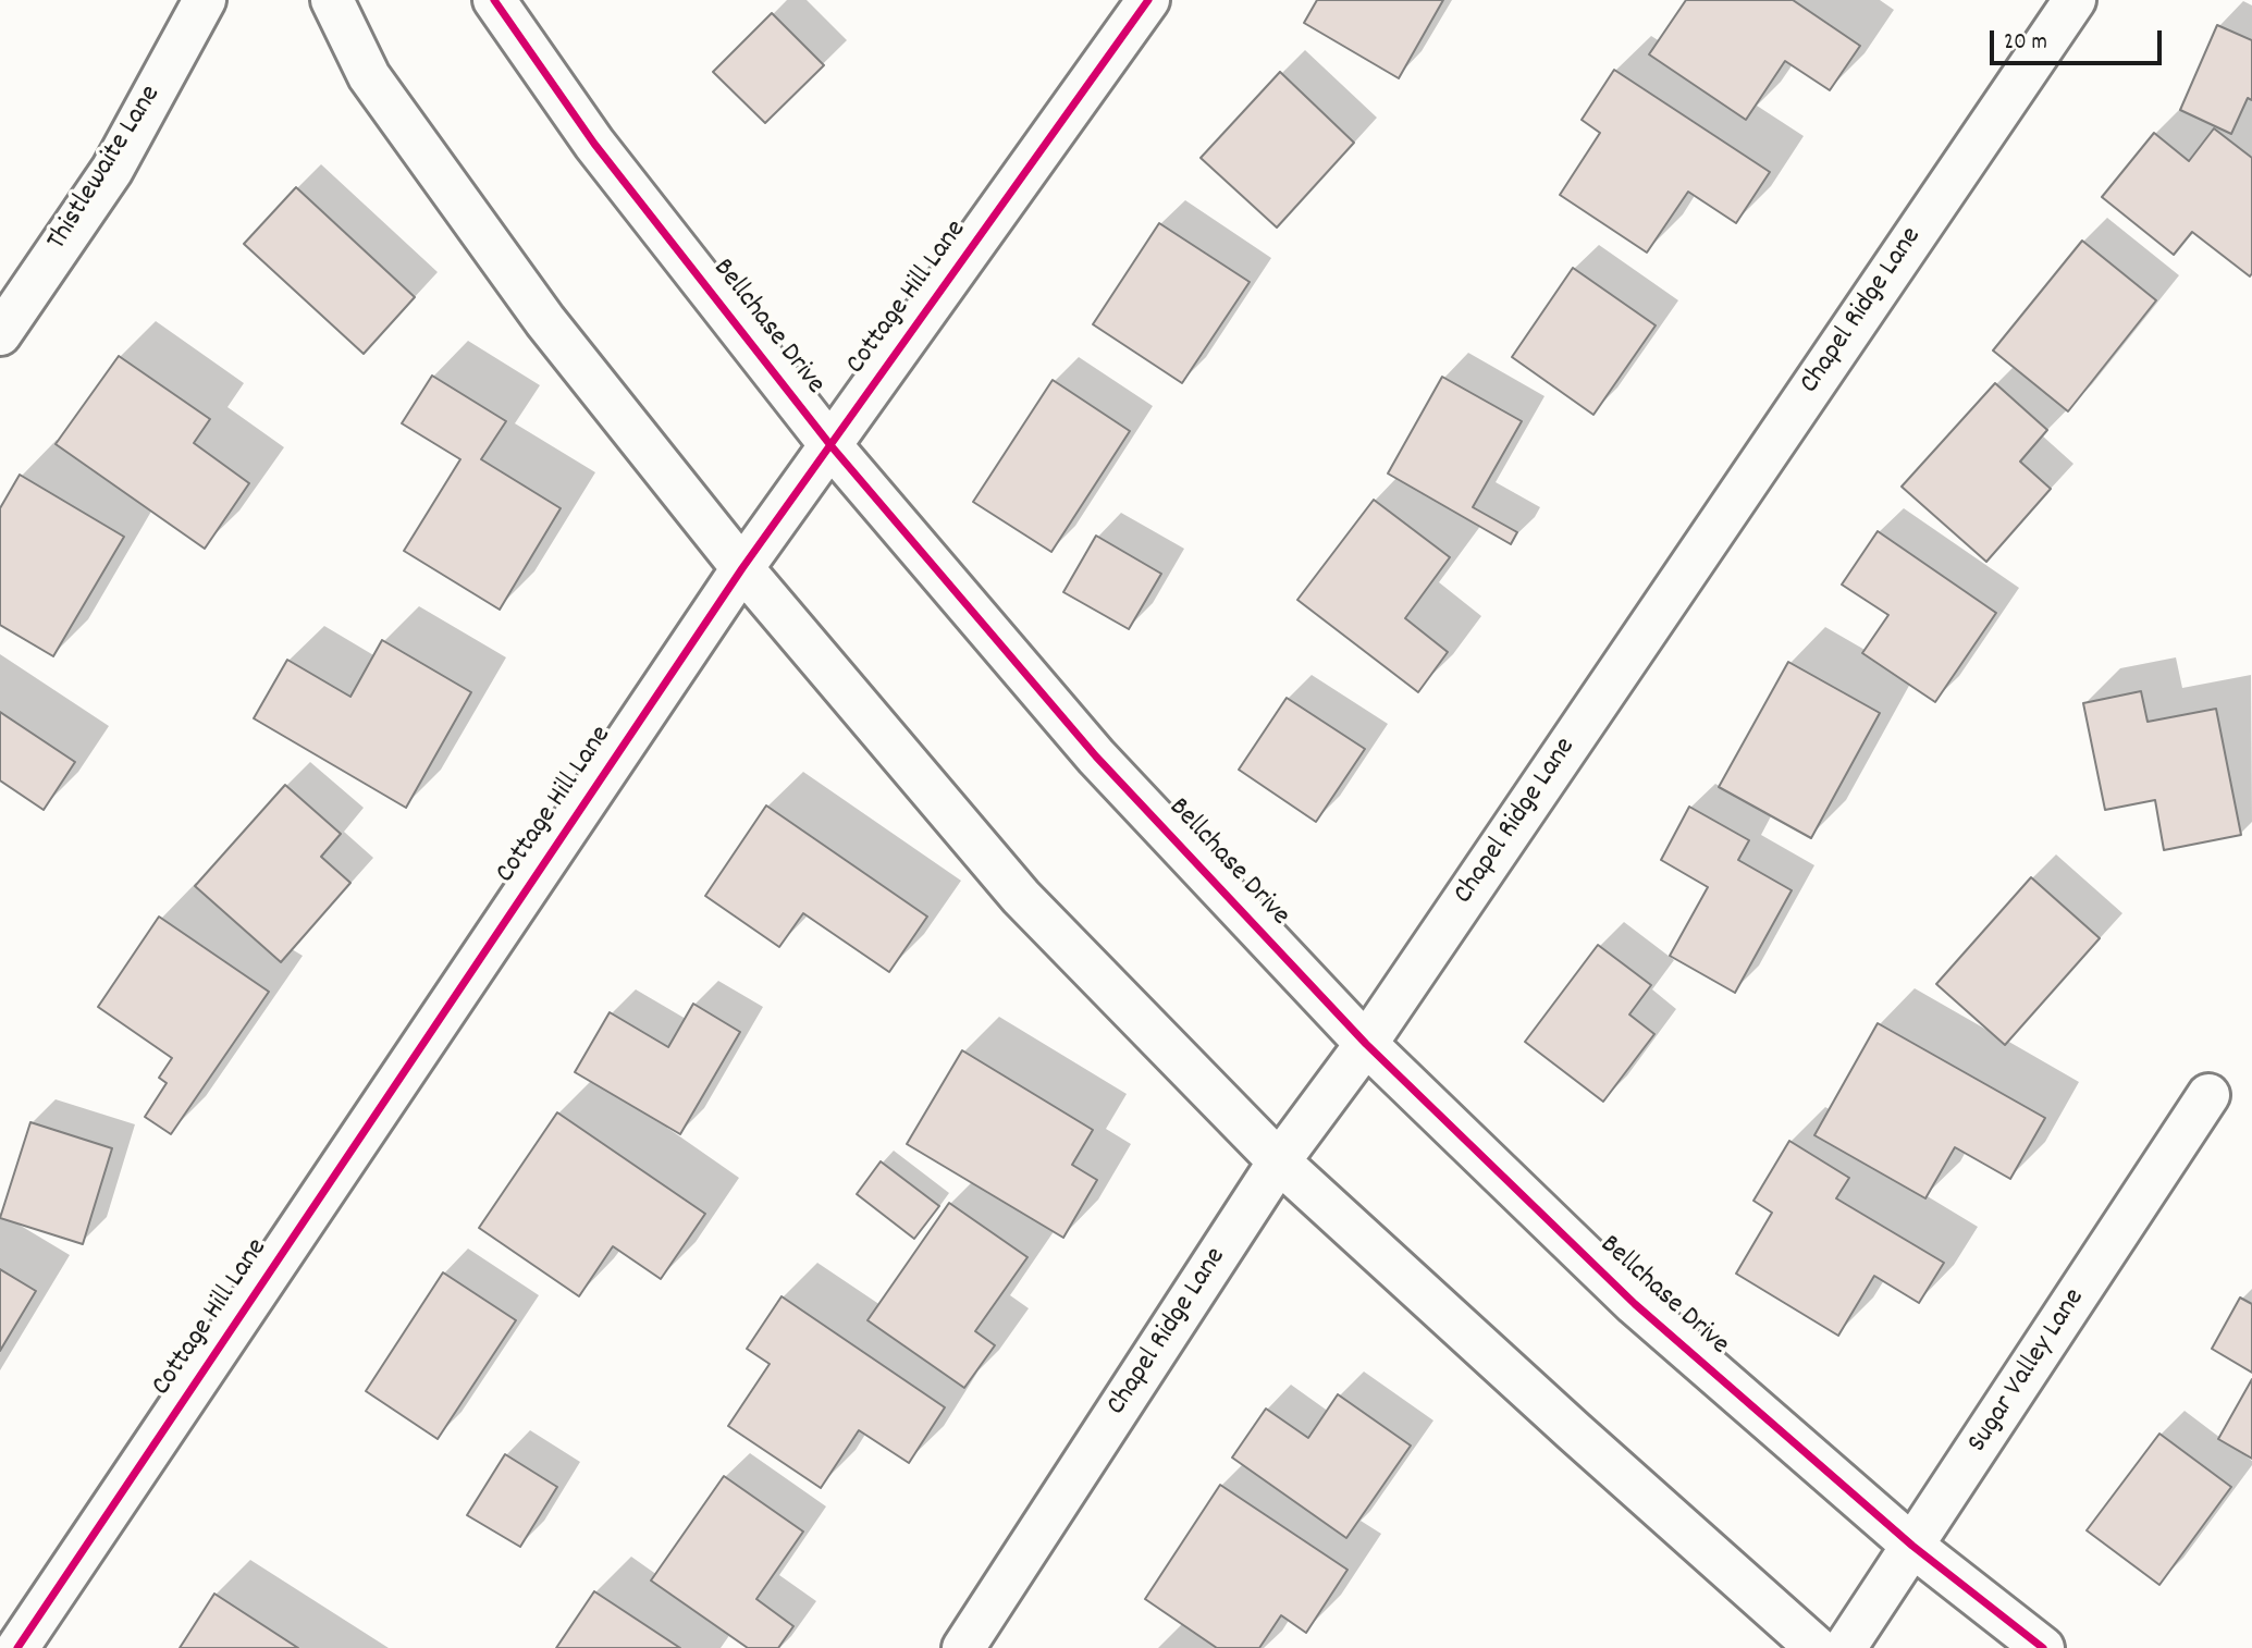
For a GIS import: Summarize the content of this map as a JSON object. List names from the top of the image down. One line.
{"streets":{"street":["Thistlewaite Lane","Cottage Hill Lane","Chapel Ridge Lane","Bellchase Drive","Sugar Valley Lane"]},"crossings":[["Cottage Hill Lane","Bellchase Drive"],["Chapel Ridge Lane","Bellchase Drive"],["Bellchase Drive","Sugar Valley Lane"]],"scale_bar":"20 m"}
